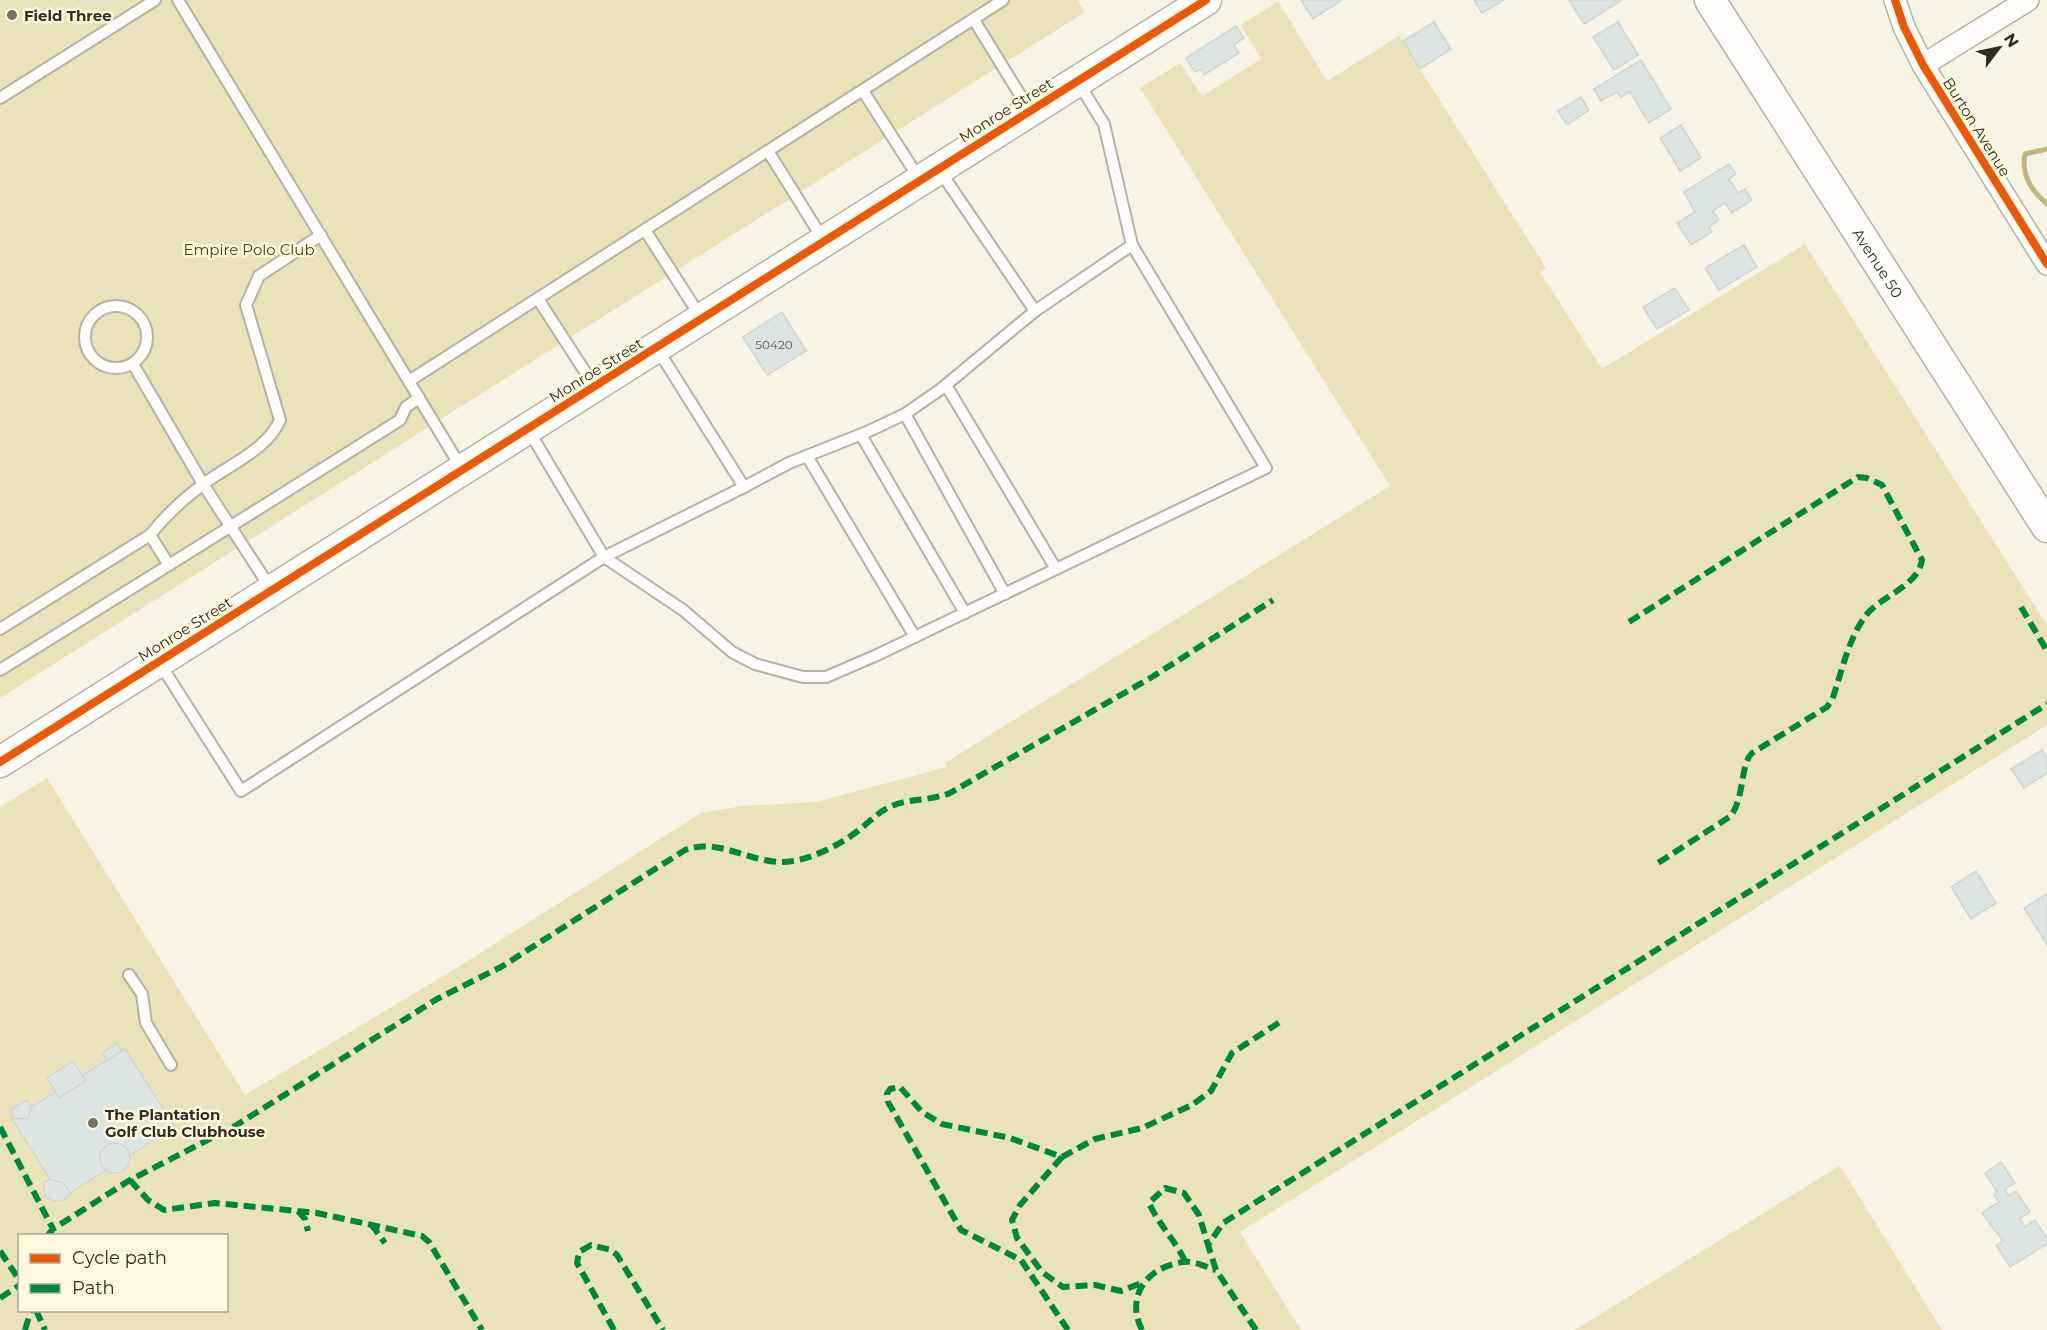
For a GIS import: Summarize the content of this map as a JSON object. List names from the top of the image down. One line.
{"streets":{"main road":["Monroe Street","Avenue 50"],"street":["Burton Avenue"]},"parks":["Empire Polo Club"],"places":["Field Three","The Plantation Golf Club Clubhouse"],"house_numbers":["50420"],"legend":["Cycle path","Path"],"north":"top right"}
